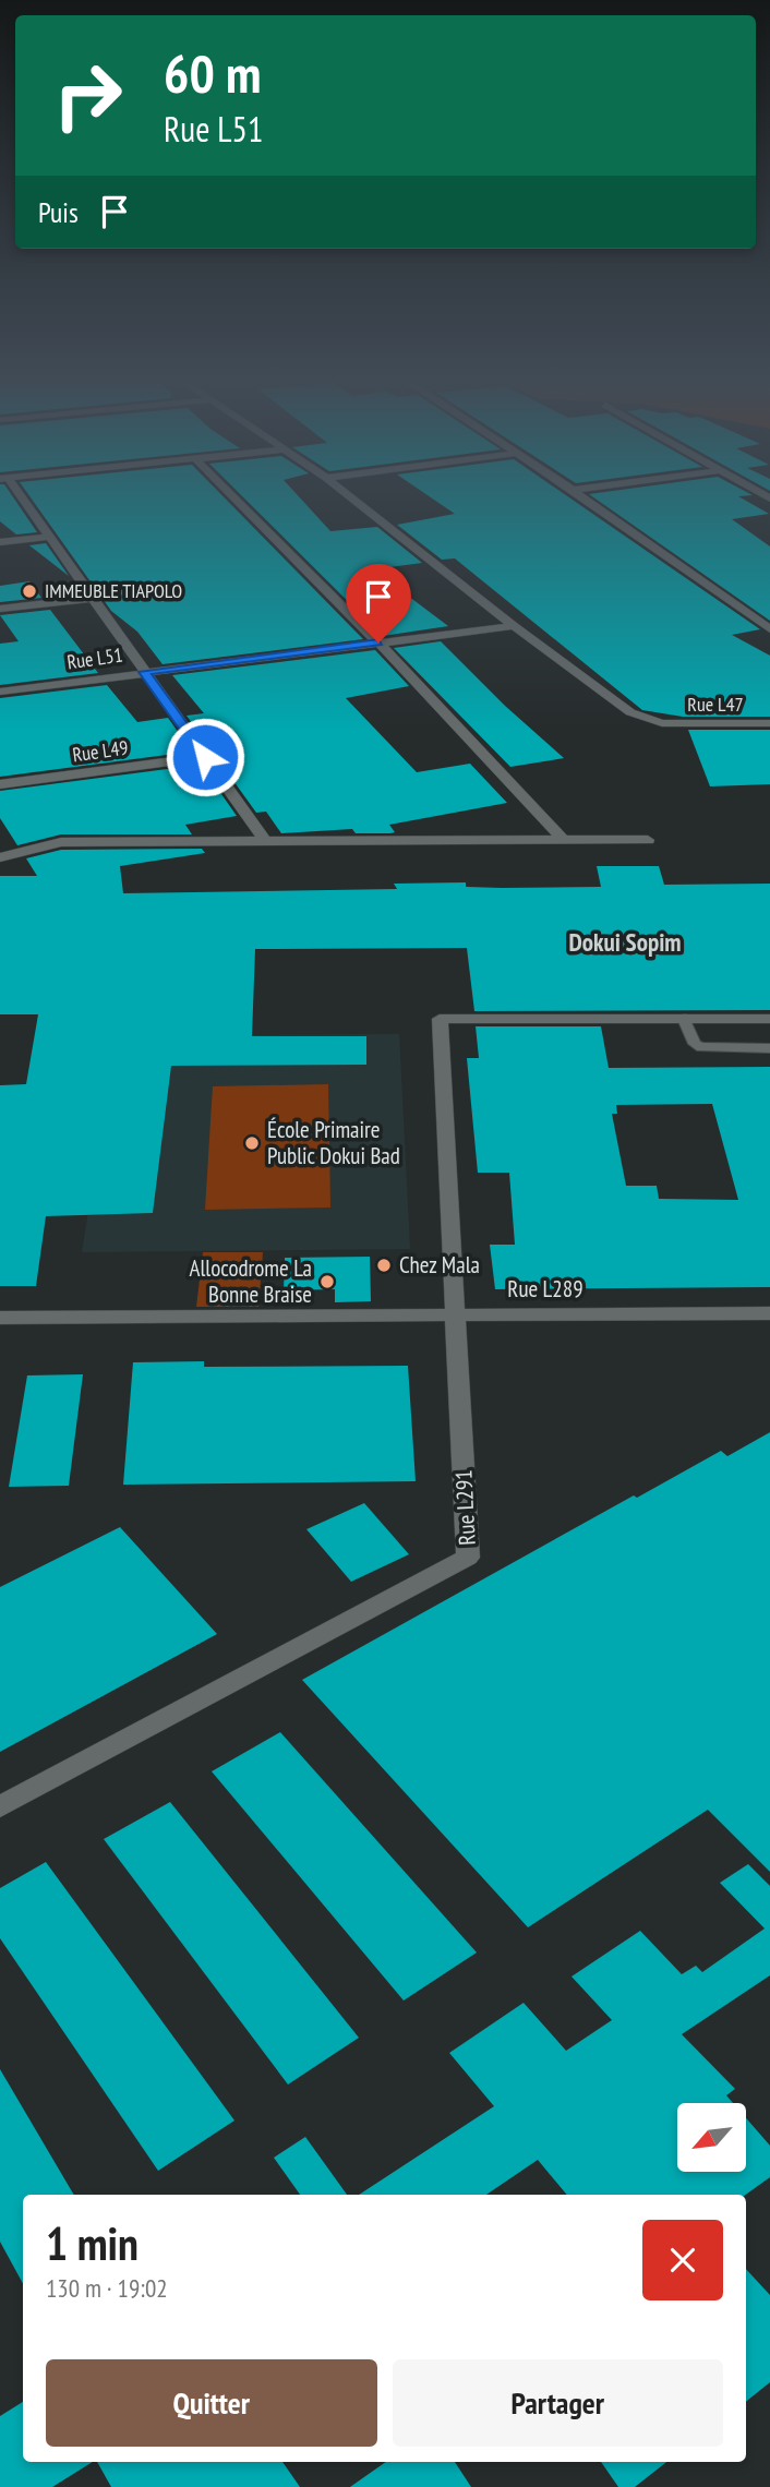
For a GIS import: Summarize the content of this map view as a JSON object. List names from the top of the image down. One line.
{"streets":{"street":["Rue L51","Rue L47","Rue L49","Rue L289","Rue L291"]},"crossings":[["Rue L51","Rue L47"],["Rue L289","Rue L291"]],"districts":["Dokui Sopim"],"places":["IMMEUBLE TIAPOLO","École Primaire Public Dokui Bad","Chez Mala","Allocodrome La Bonne Braise"],"north":"bottom left","page":{"turn":["60 m","Rue L51"],"then":"Puis","heading":["1 min","130 m · 19:02"],"buttons":["Quitter","Partager"]}}
